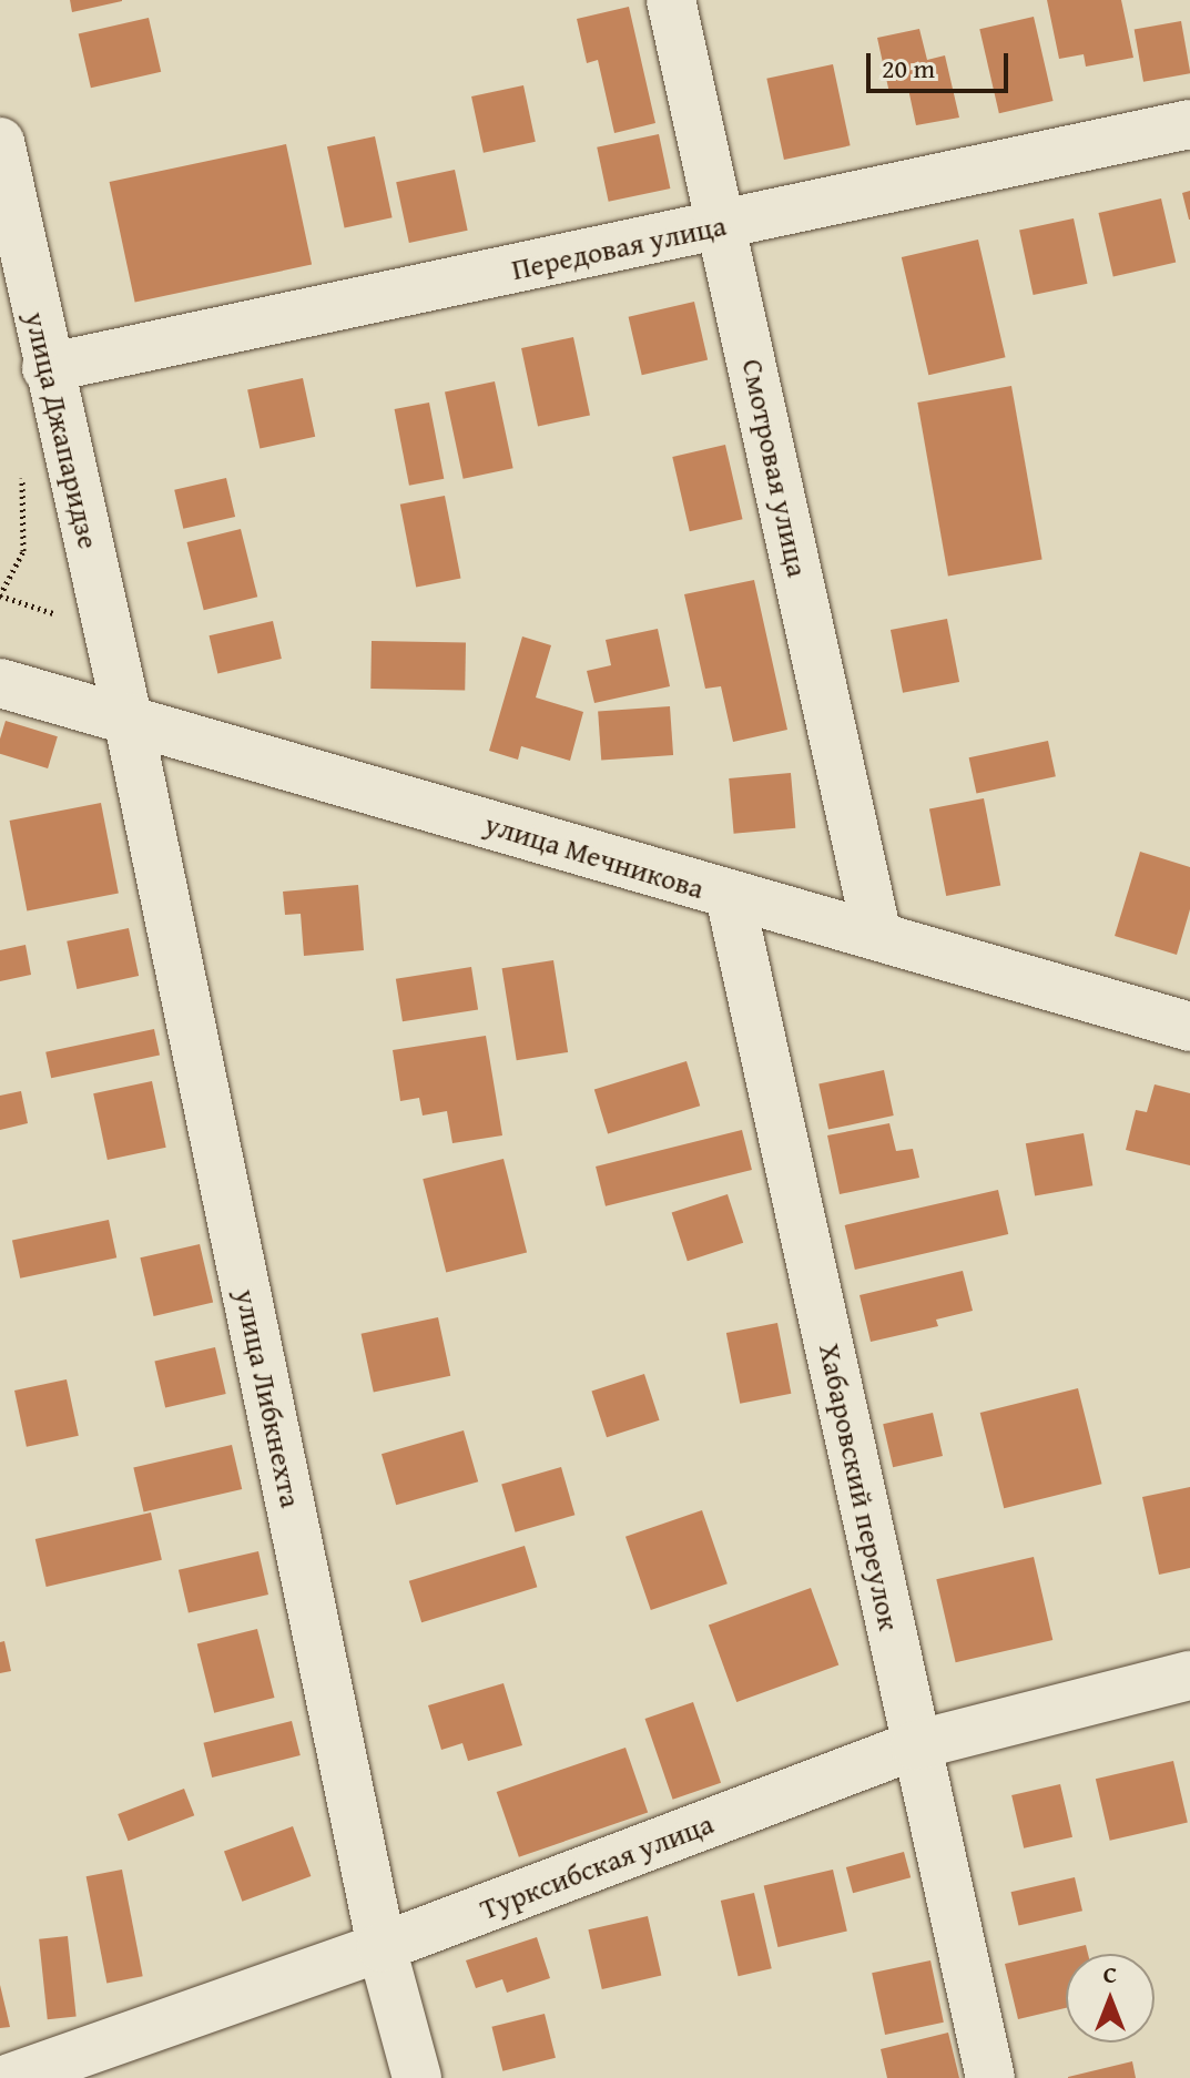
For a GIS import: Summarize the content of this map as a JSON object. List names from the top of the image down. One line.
{"streets":{"street":["Передовая улица","улица Джапаридзе","Смотровая улица","улица Мечникова","улица Либкнехта","Хабаровский переулок","Турксибская улица"]},"crossings":[["Передовая улица","улица Джапаридзе"],["Передовая улица","Смотровая улица"],["улица Джапаридзе","улица Мечникова"],["улица Джапаридзе","улица Либкнехта"],["Смотровая улица","улица Мечникова"],["улица Мечникова","улица Либкнехта"],["улица Мечникова","Хабаровский переулок"],["улица Либкнехта","Турксибская улица"],["Хабаровский переулок","Турксибская улица"]],"scale_bar":"20 m","north":"top"}
